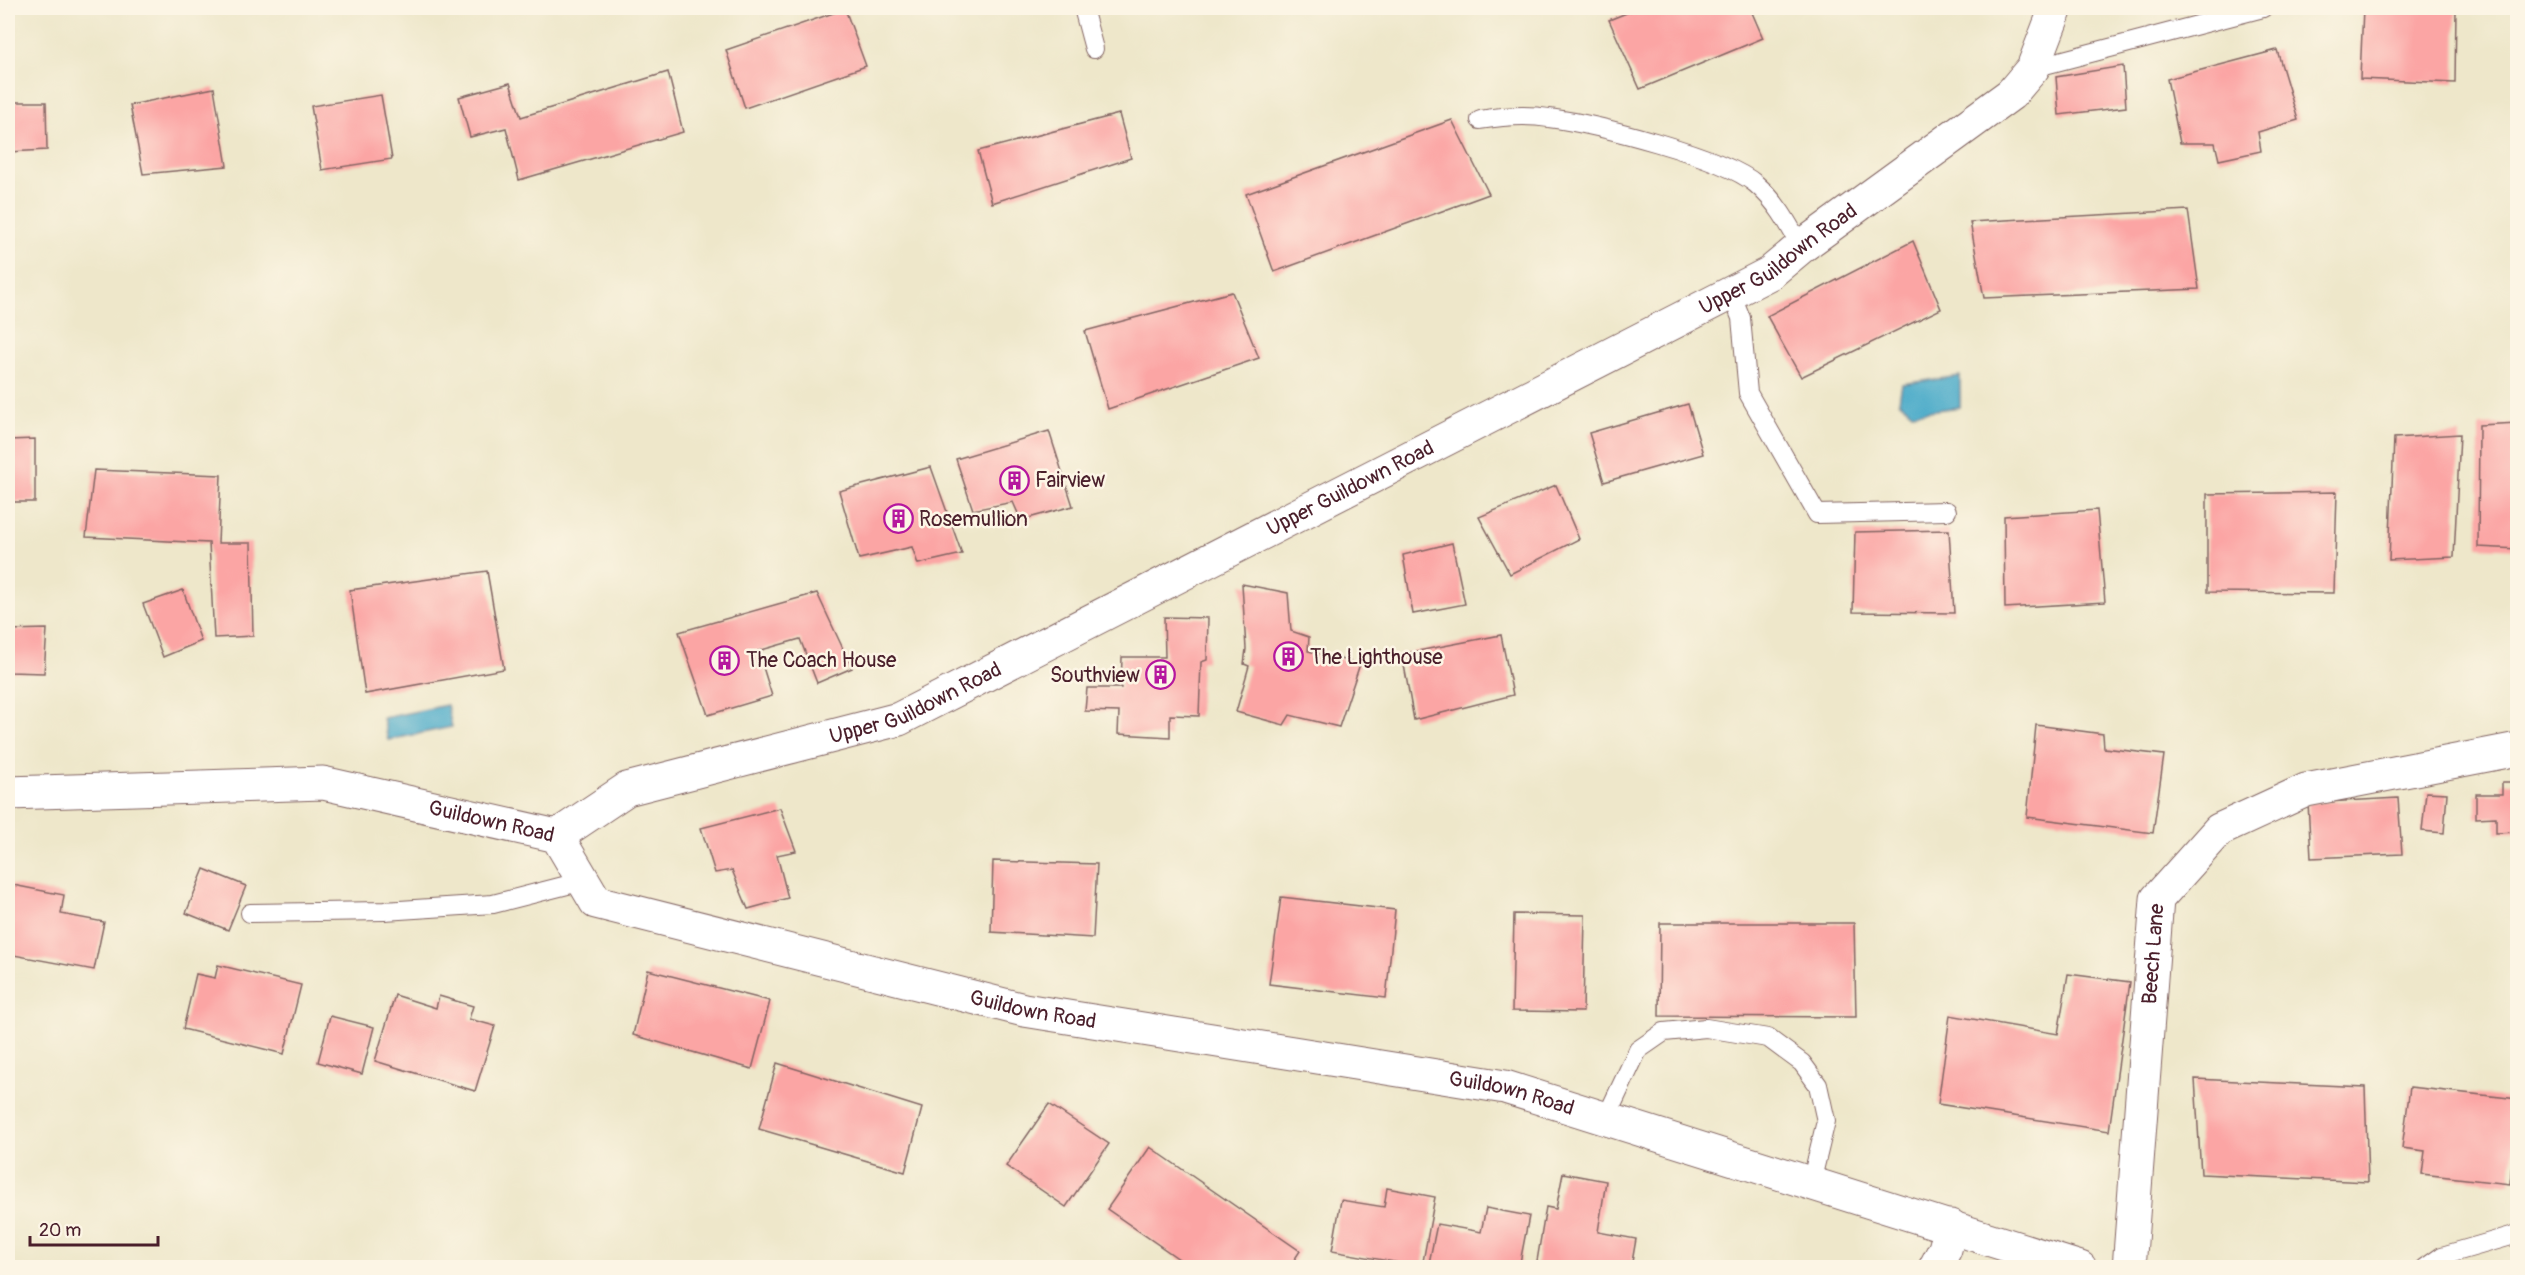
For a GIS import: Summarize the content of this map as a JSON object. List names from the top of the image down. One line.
{"streets":{"street":["Upper Guildown Road","Guildown Road","Beech Lane"]},"crossings":[["Upper Guildown Road","Guildown Road"]],"places":{"building":["Fairview","Rosemullion","The Lighthouse","The Coach House","Southview"]},"scale_bar":"20 m"}
